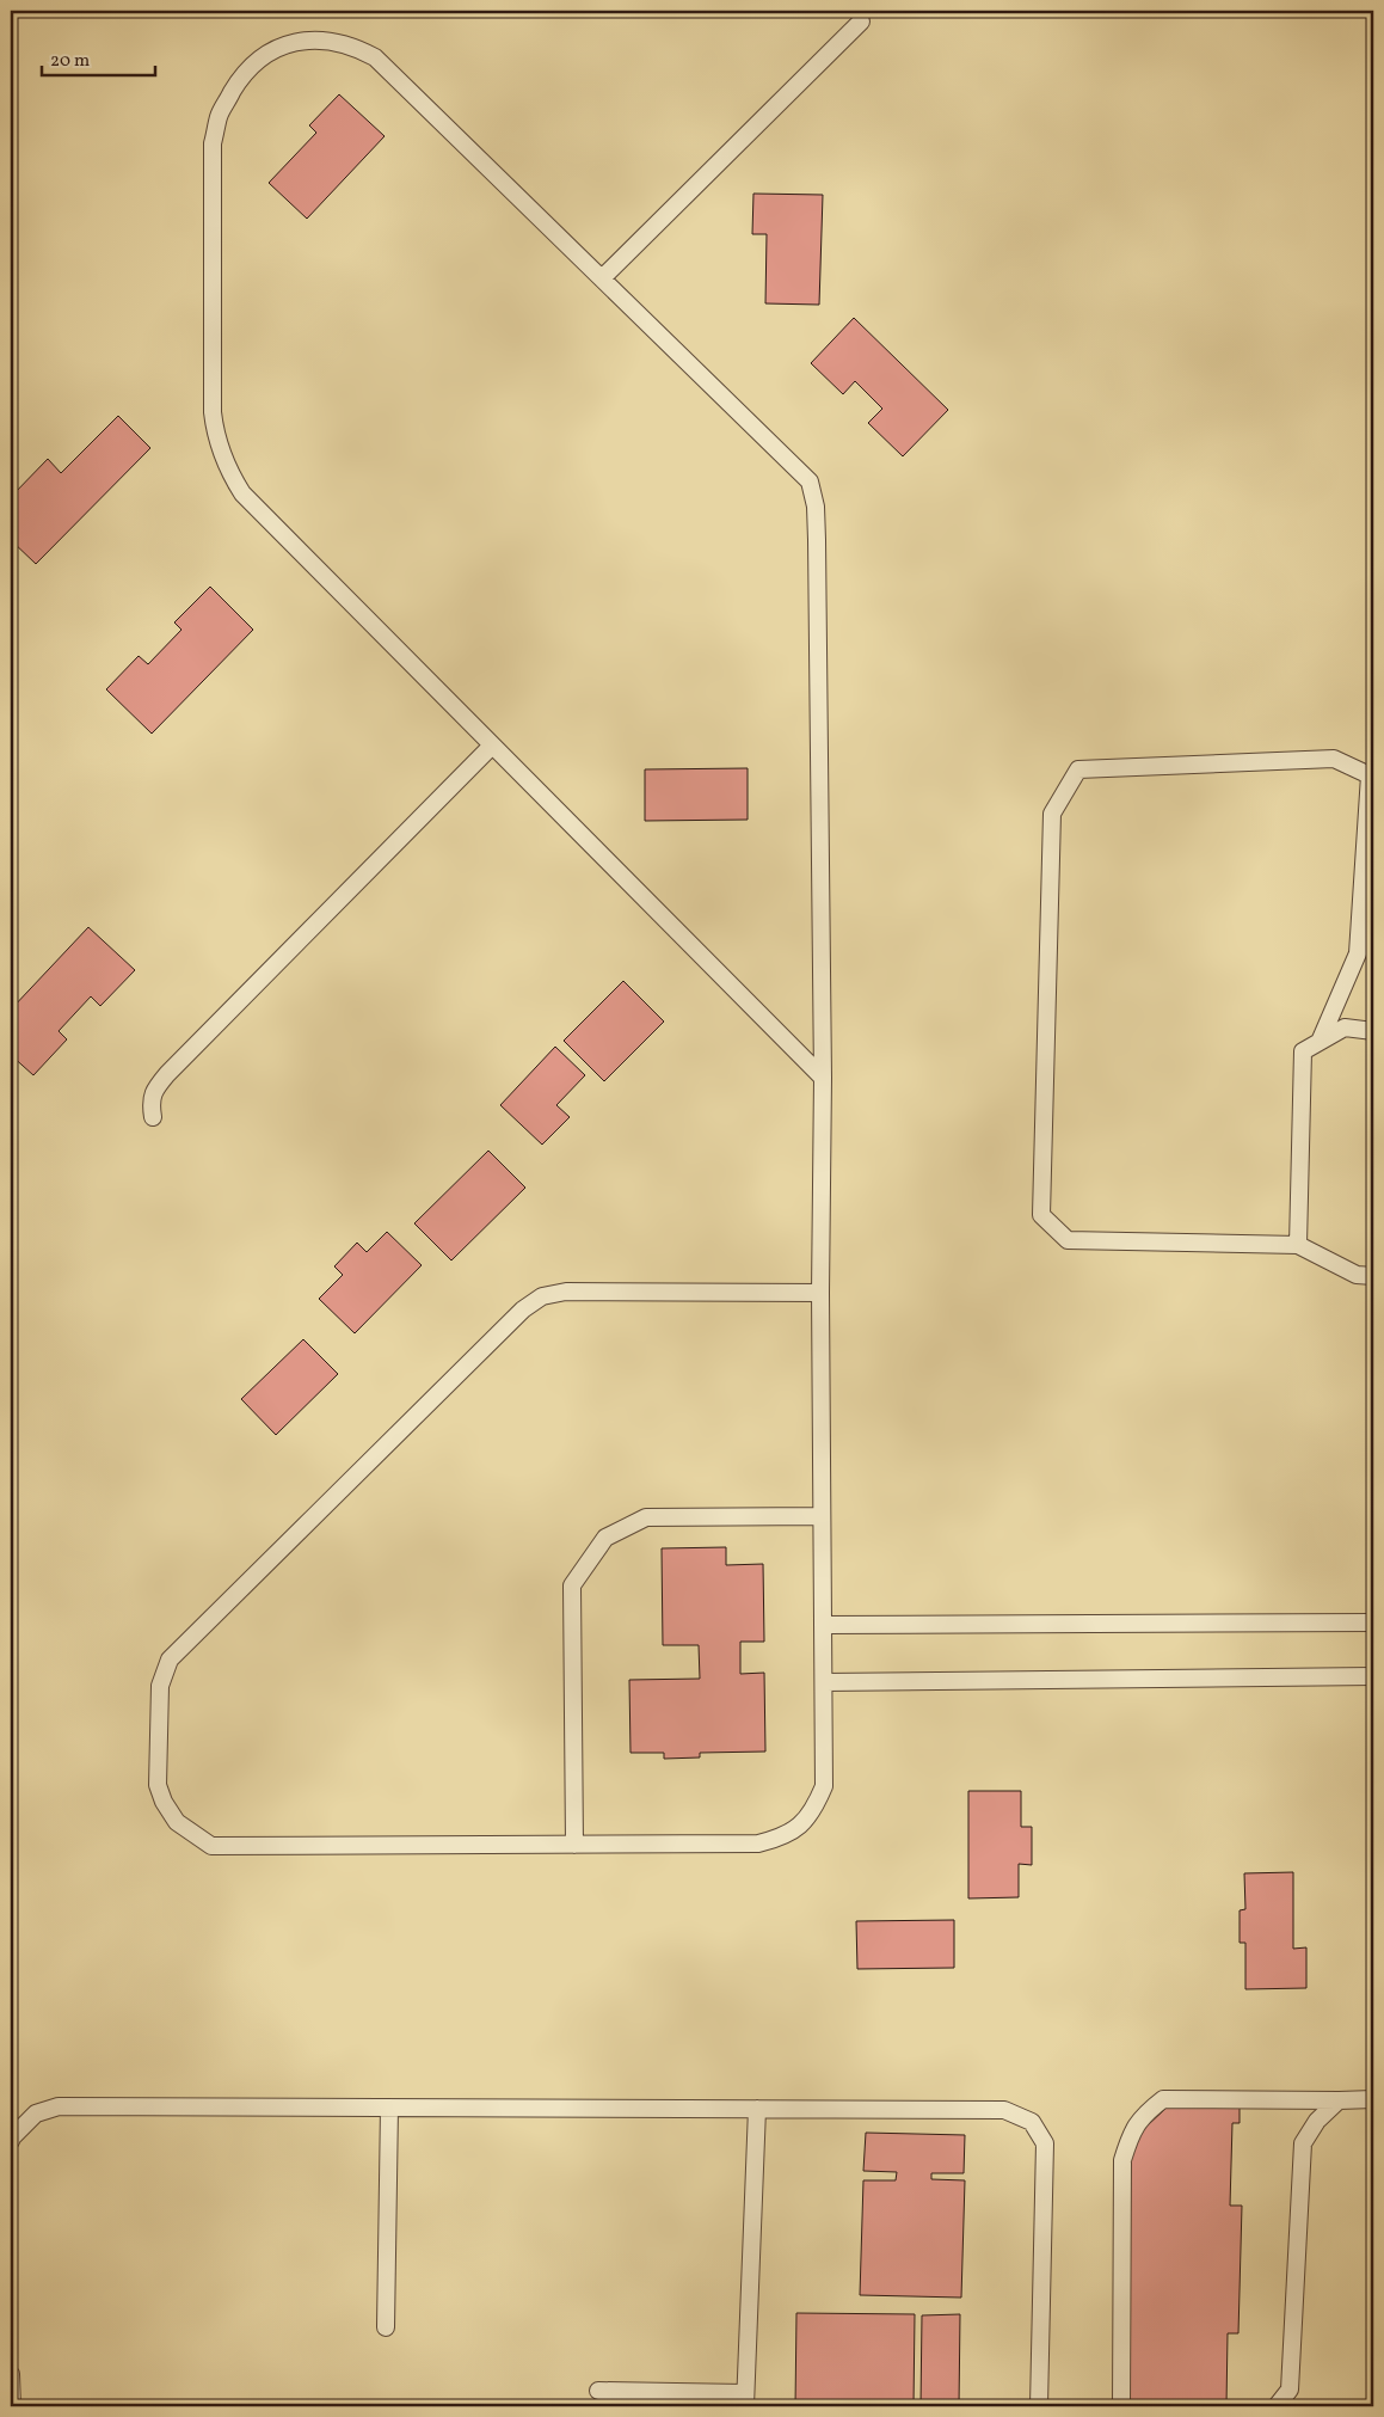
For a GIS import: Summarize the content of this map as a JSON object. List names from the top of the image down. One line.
{"scale_bar":"20 m"}
